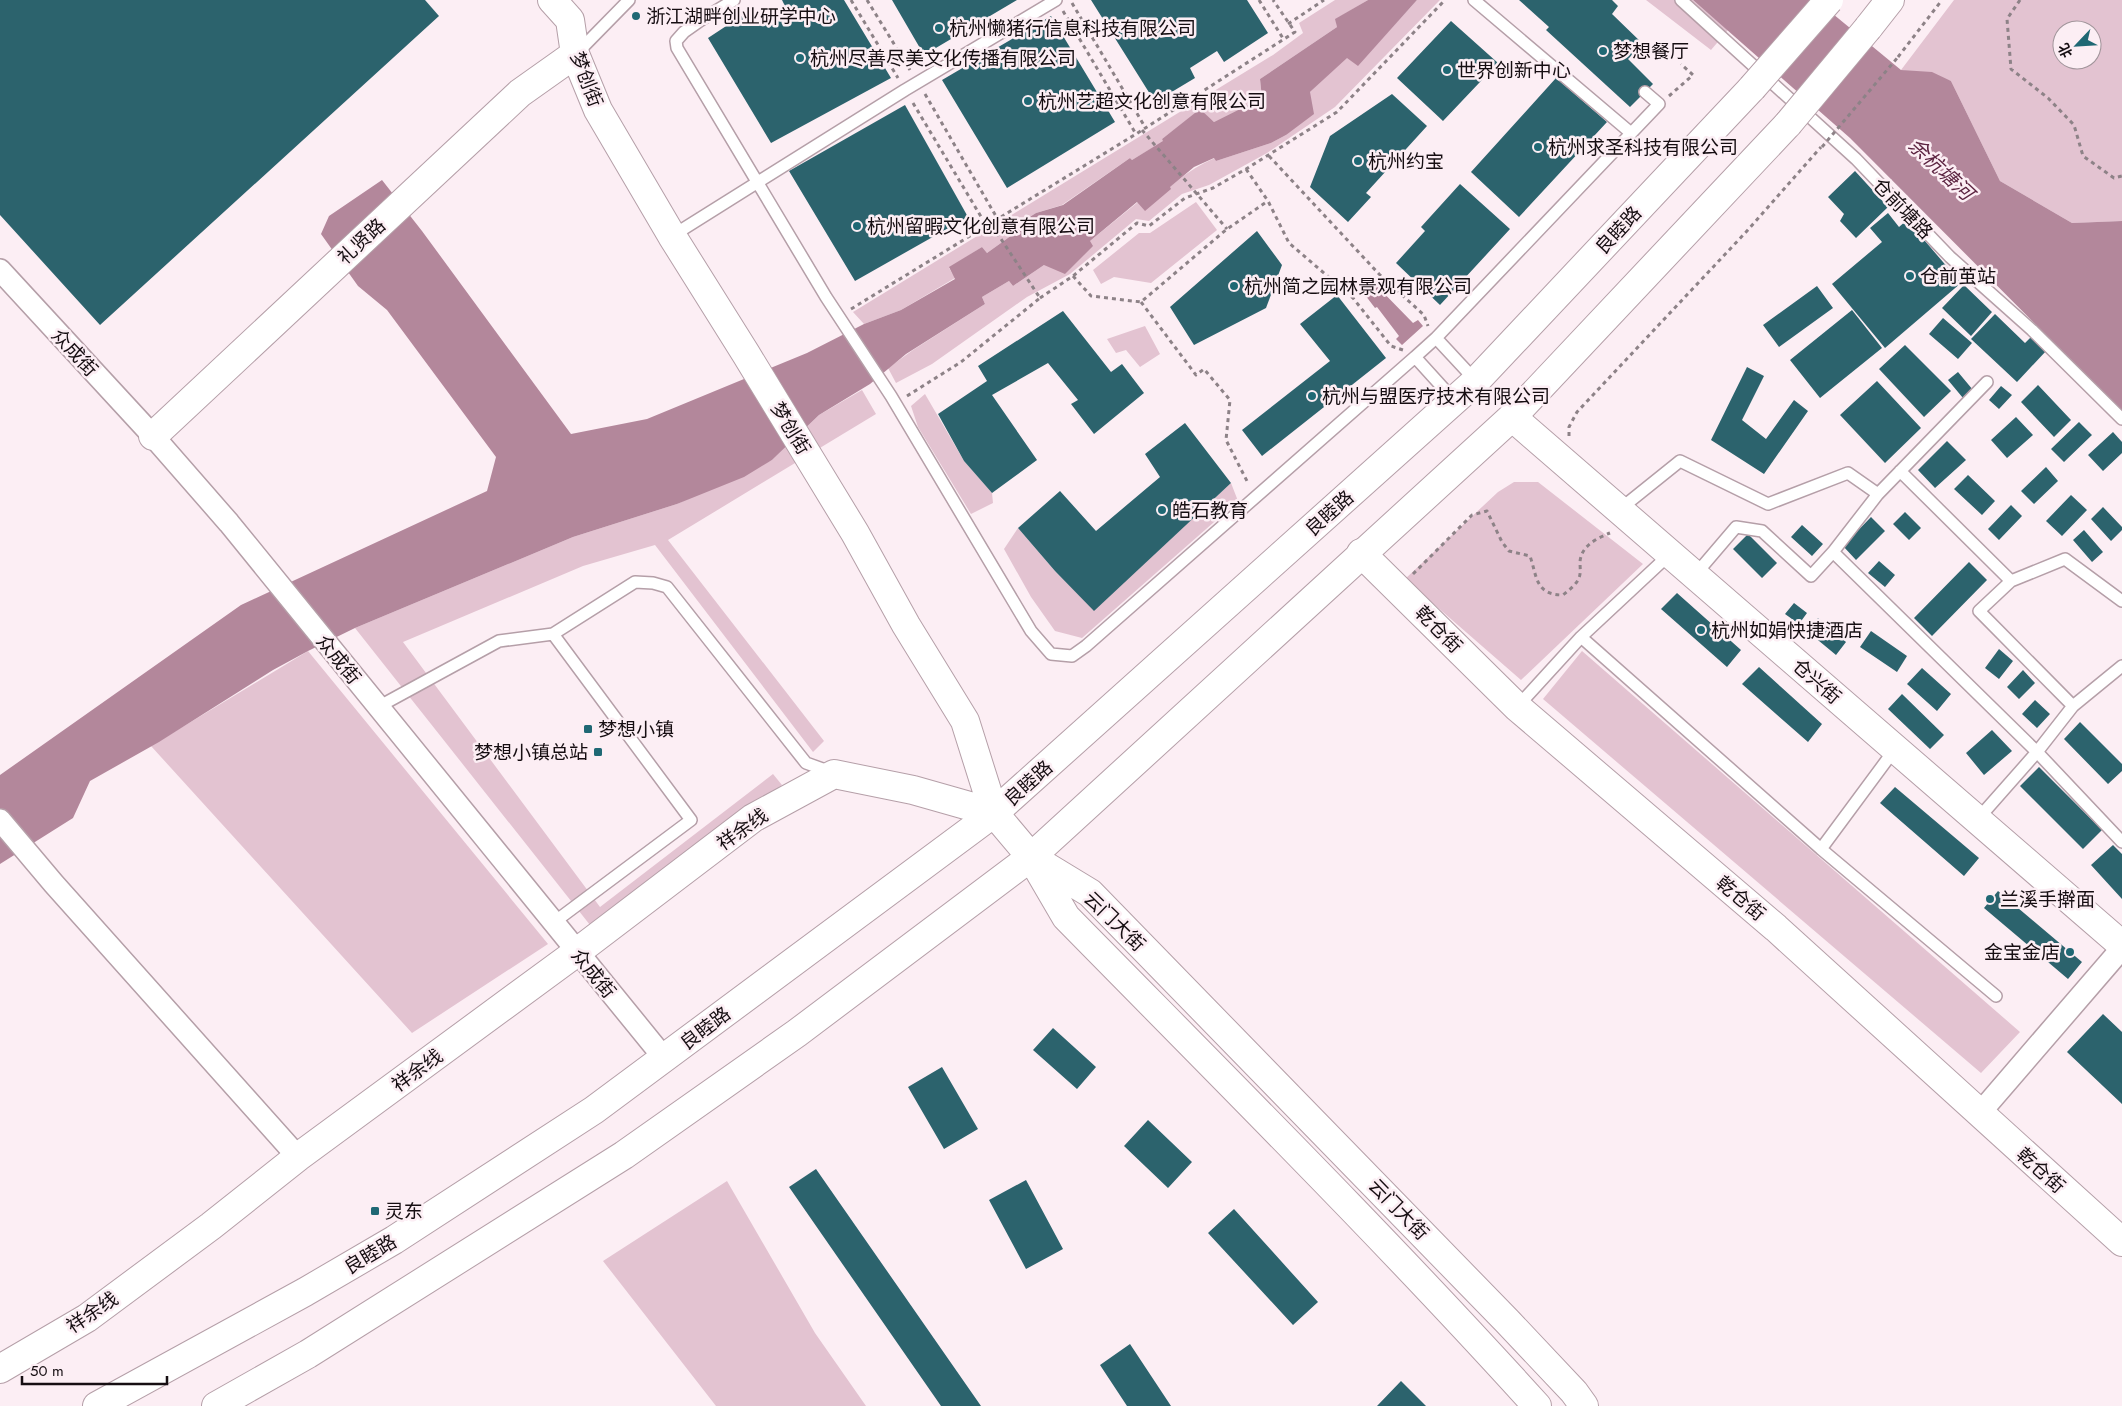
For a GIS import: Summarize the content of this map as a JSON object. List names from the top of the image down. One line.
{"streets":{"main road":["梦创街","良睦路","礼贤路","乾仓街","仓兴街","祥余线","云门大街"],"street":["众成街"],"lane":["仓前塘路"]},"crossings":[["梦创街","良睦路"],["梦创街","礼贤路"],["梦创街","云门大街"],["良睦路","众成街"],["礼贤路","众成街"],["众成街","祥余线"]],"water":["余杭塘河"],"places":{"other":["浙江湖畔创业研学中心","杭州懒猪行信息科技有限公司","梦想餐厅","杭州尽善尽美文化传播有限公司","世界创新中心","杭州艺超文化创意有限公司","杭州求圣科技有限公司","杭州约宝","杭州留暇文化创意有限公司","仓前茧站","杭州简之园林景观有限公司","杭州与盟医疗技术有限公司","皓石教育","杭州如娟快捷酒店","兰溪手擀面","金宝金店"],"transit":["梦想小镇","梦想小镇总站","灵东"]},"scale_bar":"50 m","north":"bottom left"}
